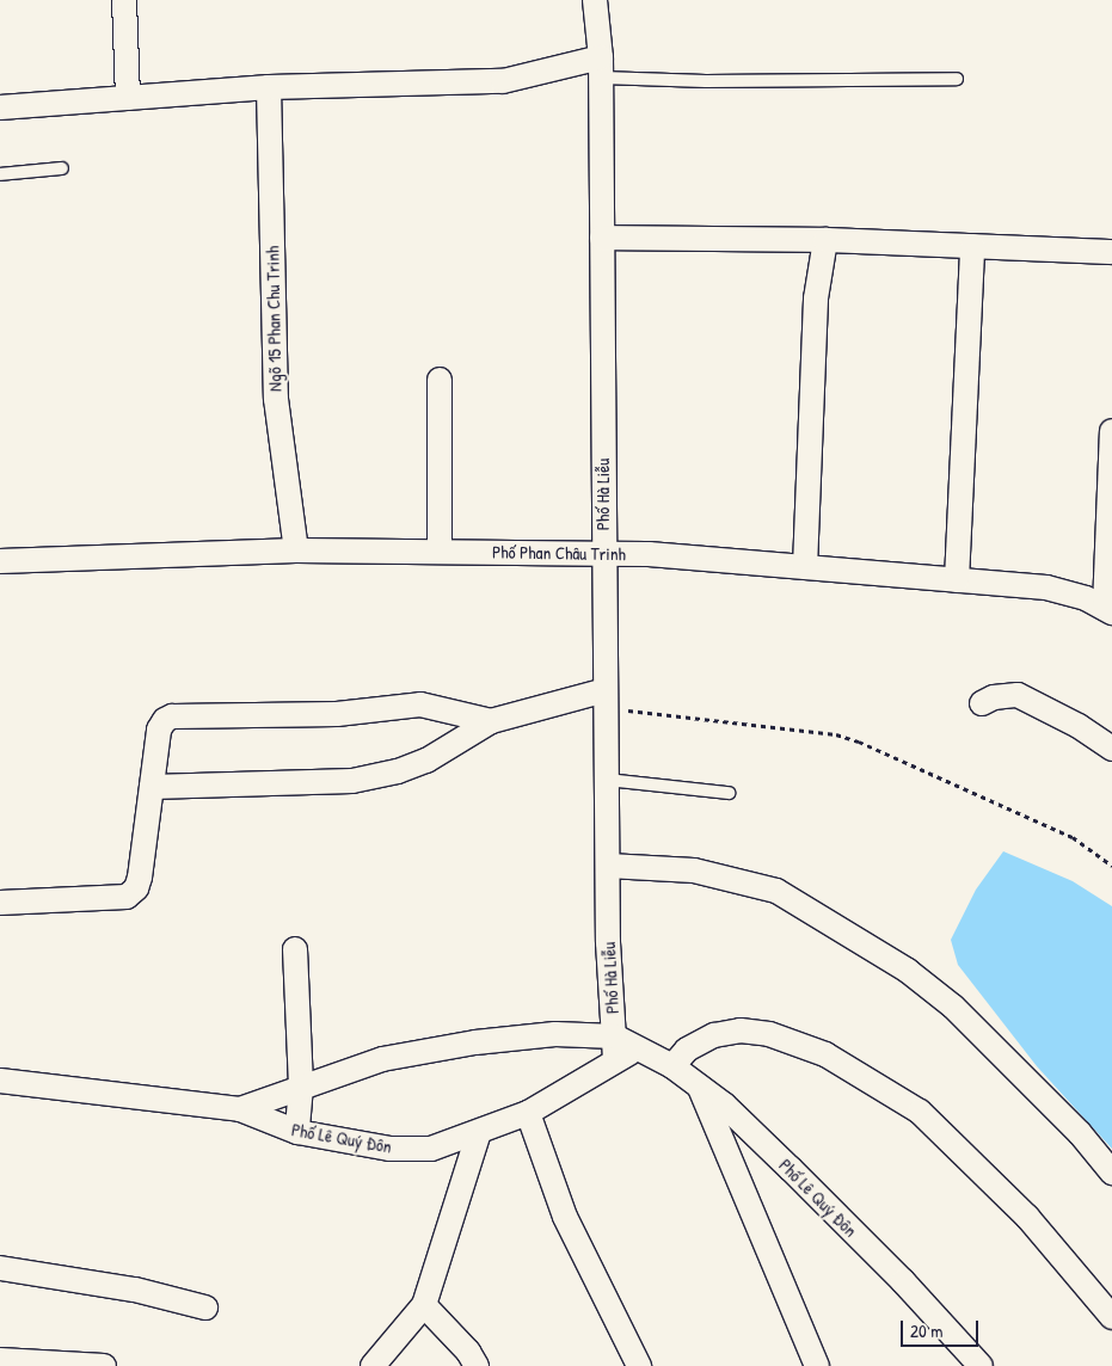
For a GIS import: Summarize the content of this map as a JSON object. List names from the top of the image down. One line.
{"streets":{"street":["Ngõ 15 Phan Chu Trinh","Phố Hà Liễu","Phố Phan Châu Trinh","Phố Lê Quý Đôn"]},"crossings":[["Ngõ 15 Phan Chu Trinh","Phố Phan Châu Trinh"],["Phố Hà Liễu","Phố Phan Châu Trinh"],["Phố Hà Liễu","Phố Lê Quý Đôn"]],"scale_bar":"20 m"}
